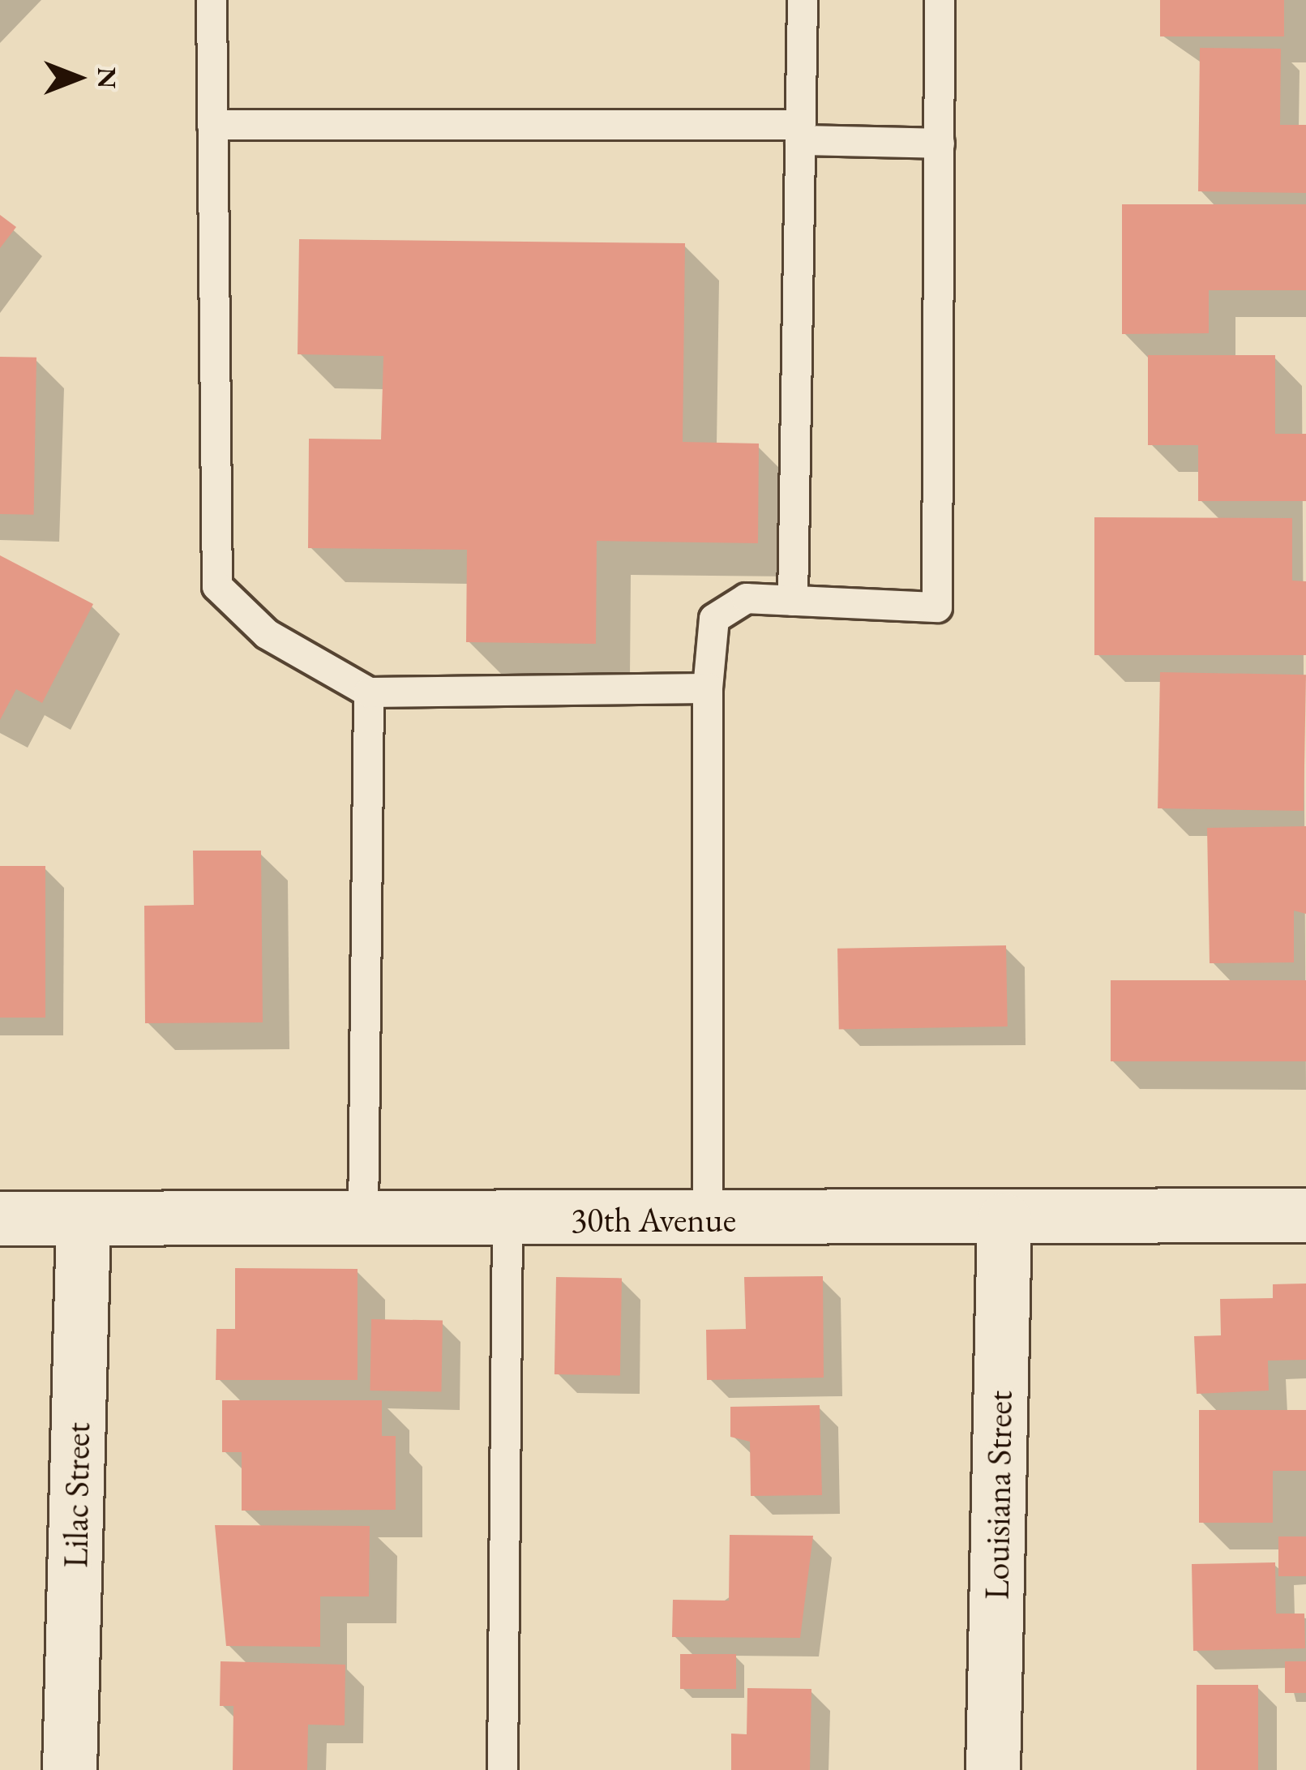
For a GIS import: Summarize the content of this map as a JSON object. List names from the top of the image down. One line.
{"streets":{"street":["30th Avenue","Lilac Street","Louisiana Street"]},"crossings":[["30th Avenue","Lilac Street"],["30th Avenue","Louisiana Street"]],"north":"right"}
